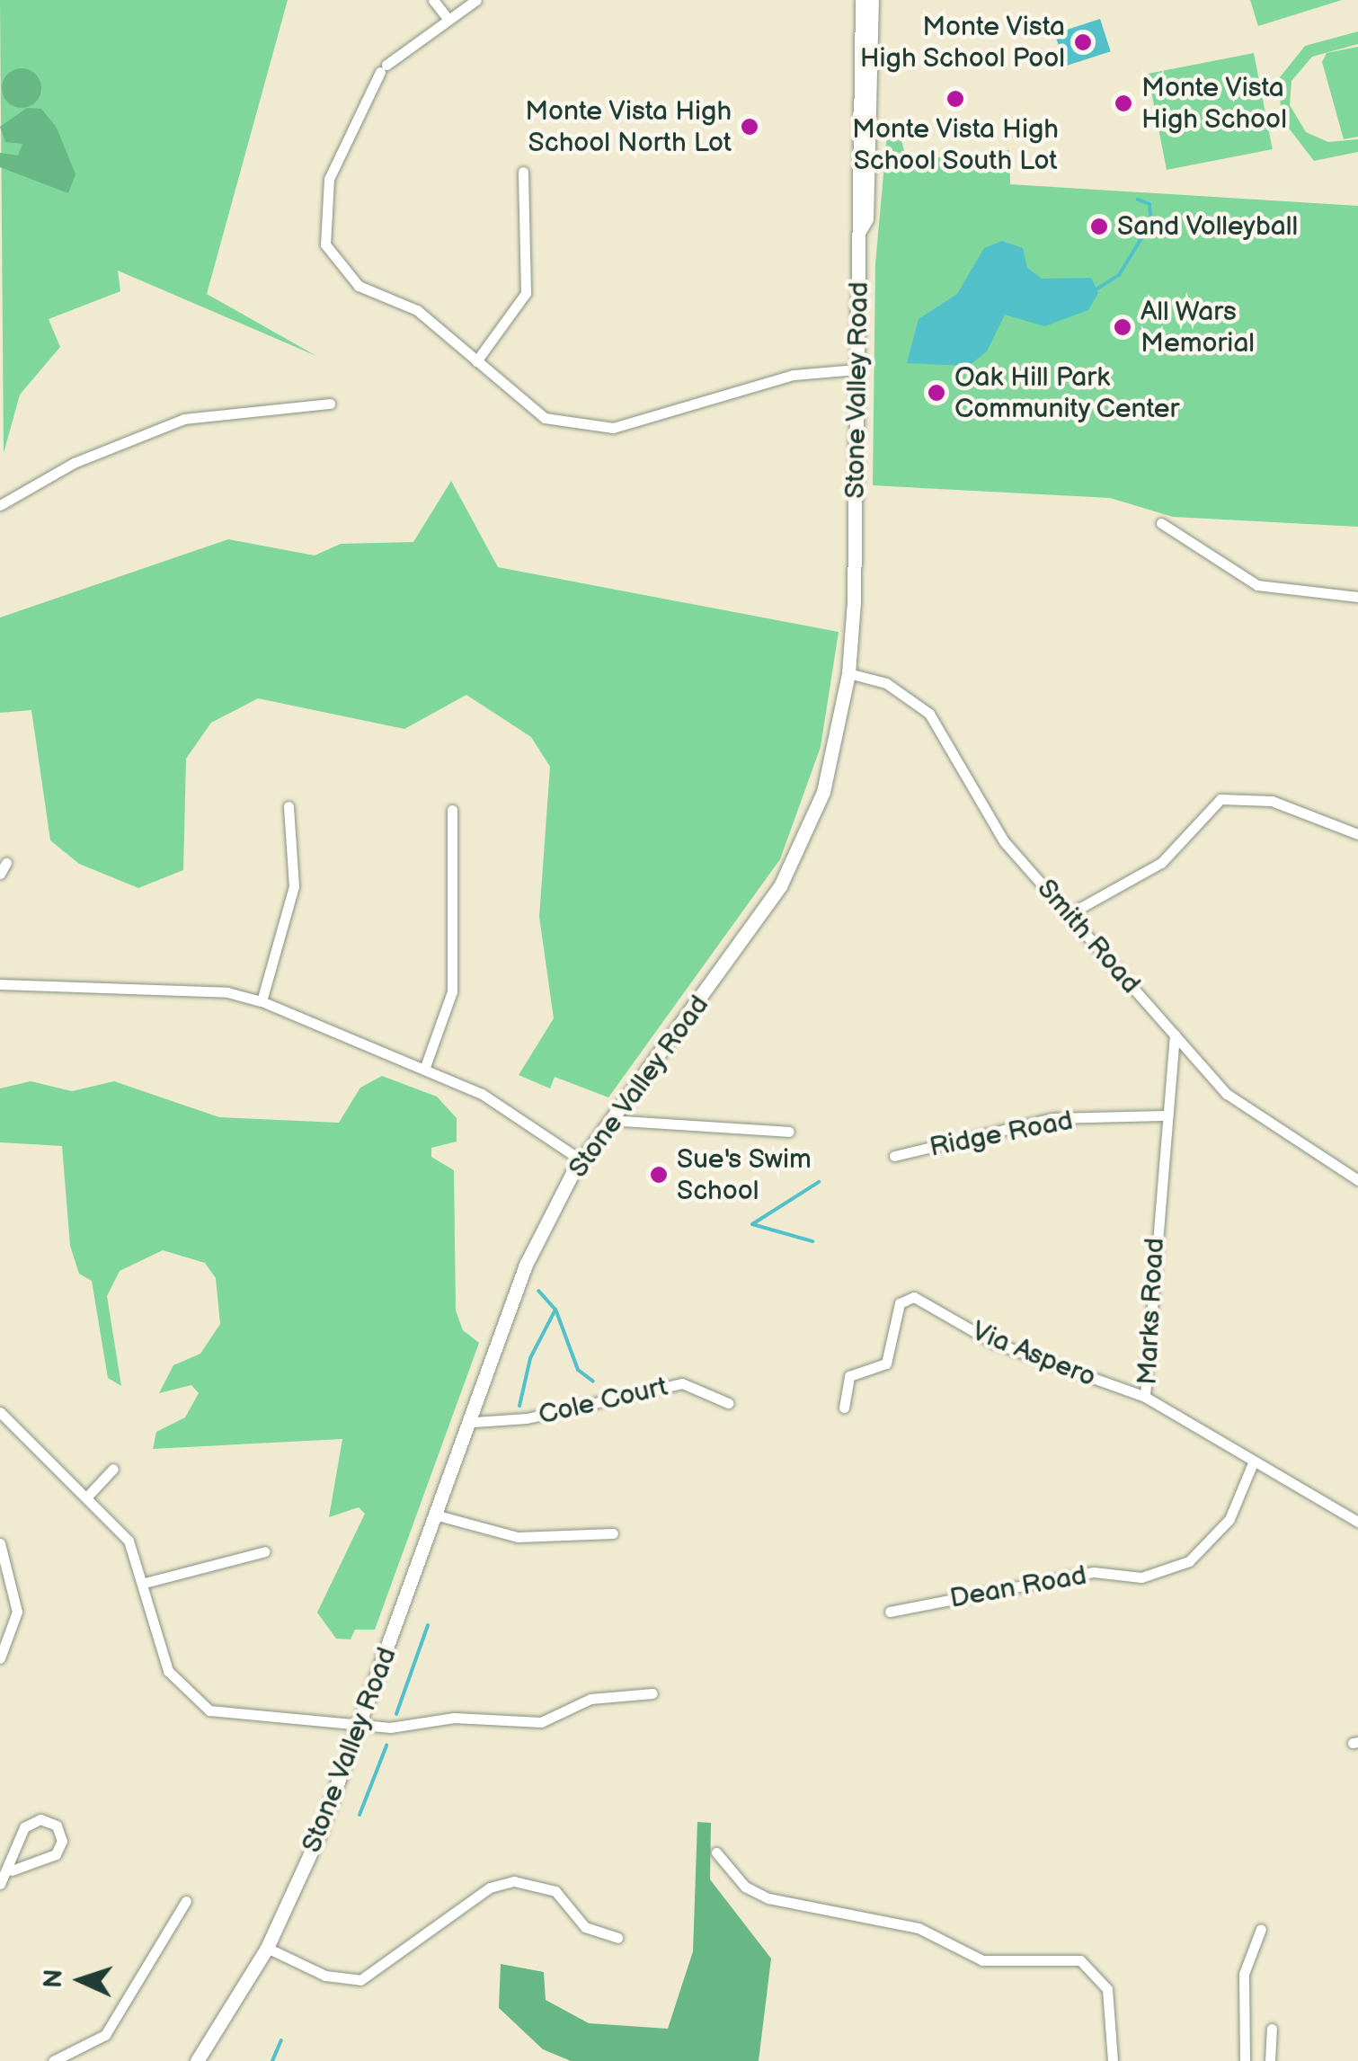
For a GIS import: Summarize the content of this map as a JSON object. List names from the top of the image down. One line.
{"streets":{"street":["Stone Valley Road","Smith Road","Ridge Road","Marks Road","Via Aspero","Cole Court","Dean Road"]},"crossings":[["Stone Valley Road","Smith Road"],["Stone Valley Road","Cole Court"],["Smith Road","Marks Road"],["Ridge Road","Marks Road"],["Marks Road","Via Aspero"],["Marks Road","Dean Road"]],"places":["Monte Vista High School Pool","Monte Vista High School South Lot","Monte Vista High School","Monte Vista High School North Lot","Sand Volleyball","All Wars Memorial","Oak Hill Park Community Center","Sue's Swim School"],"north":"left"}
